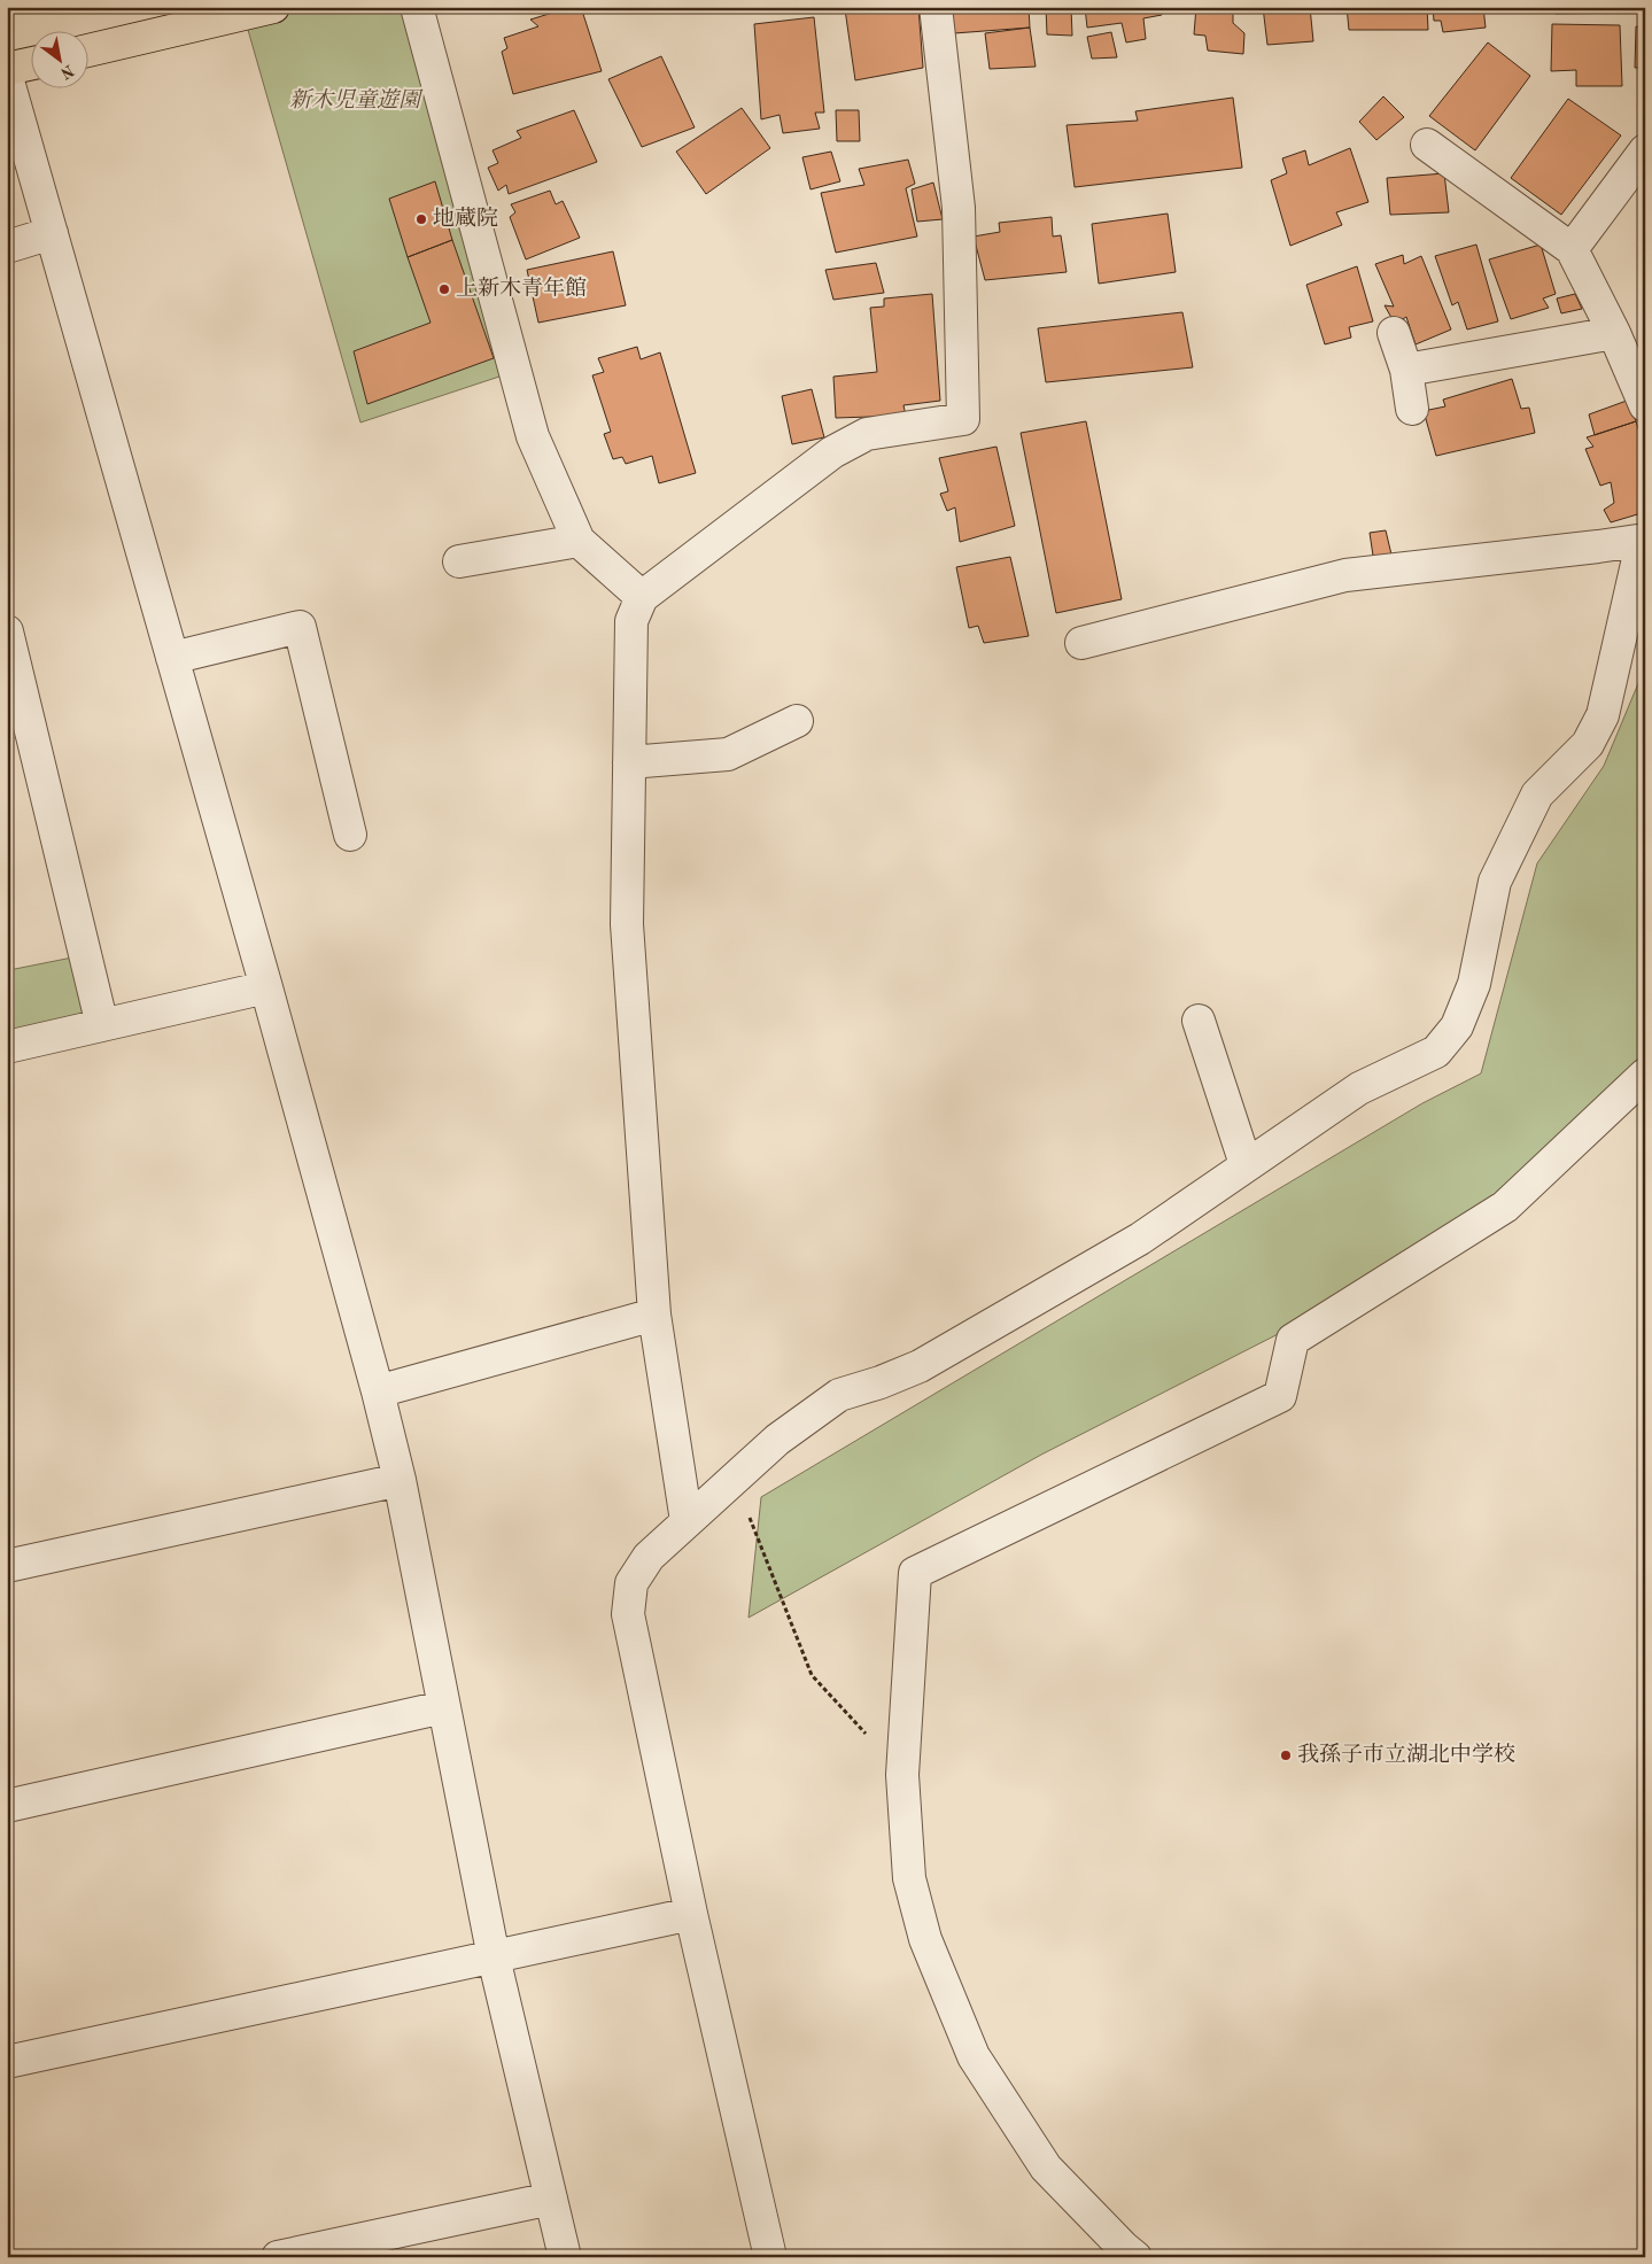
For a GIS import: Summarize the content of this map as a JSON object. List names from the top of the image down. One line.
{"parks":["新木児童遊園"],"places":["地蔵院","上新木青年館","我孫子市立湖北中学校"],"north":"bottom right"}
